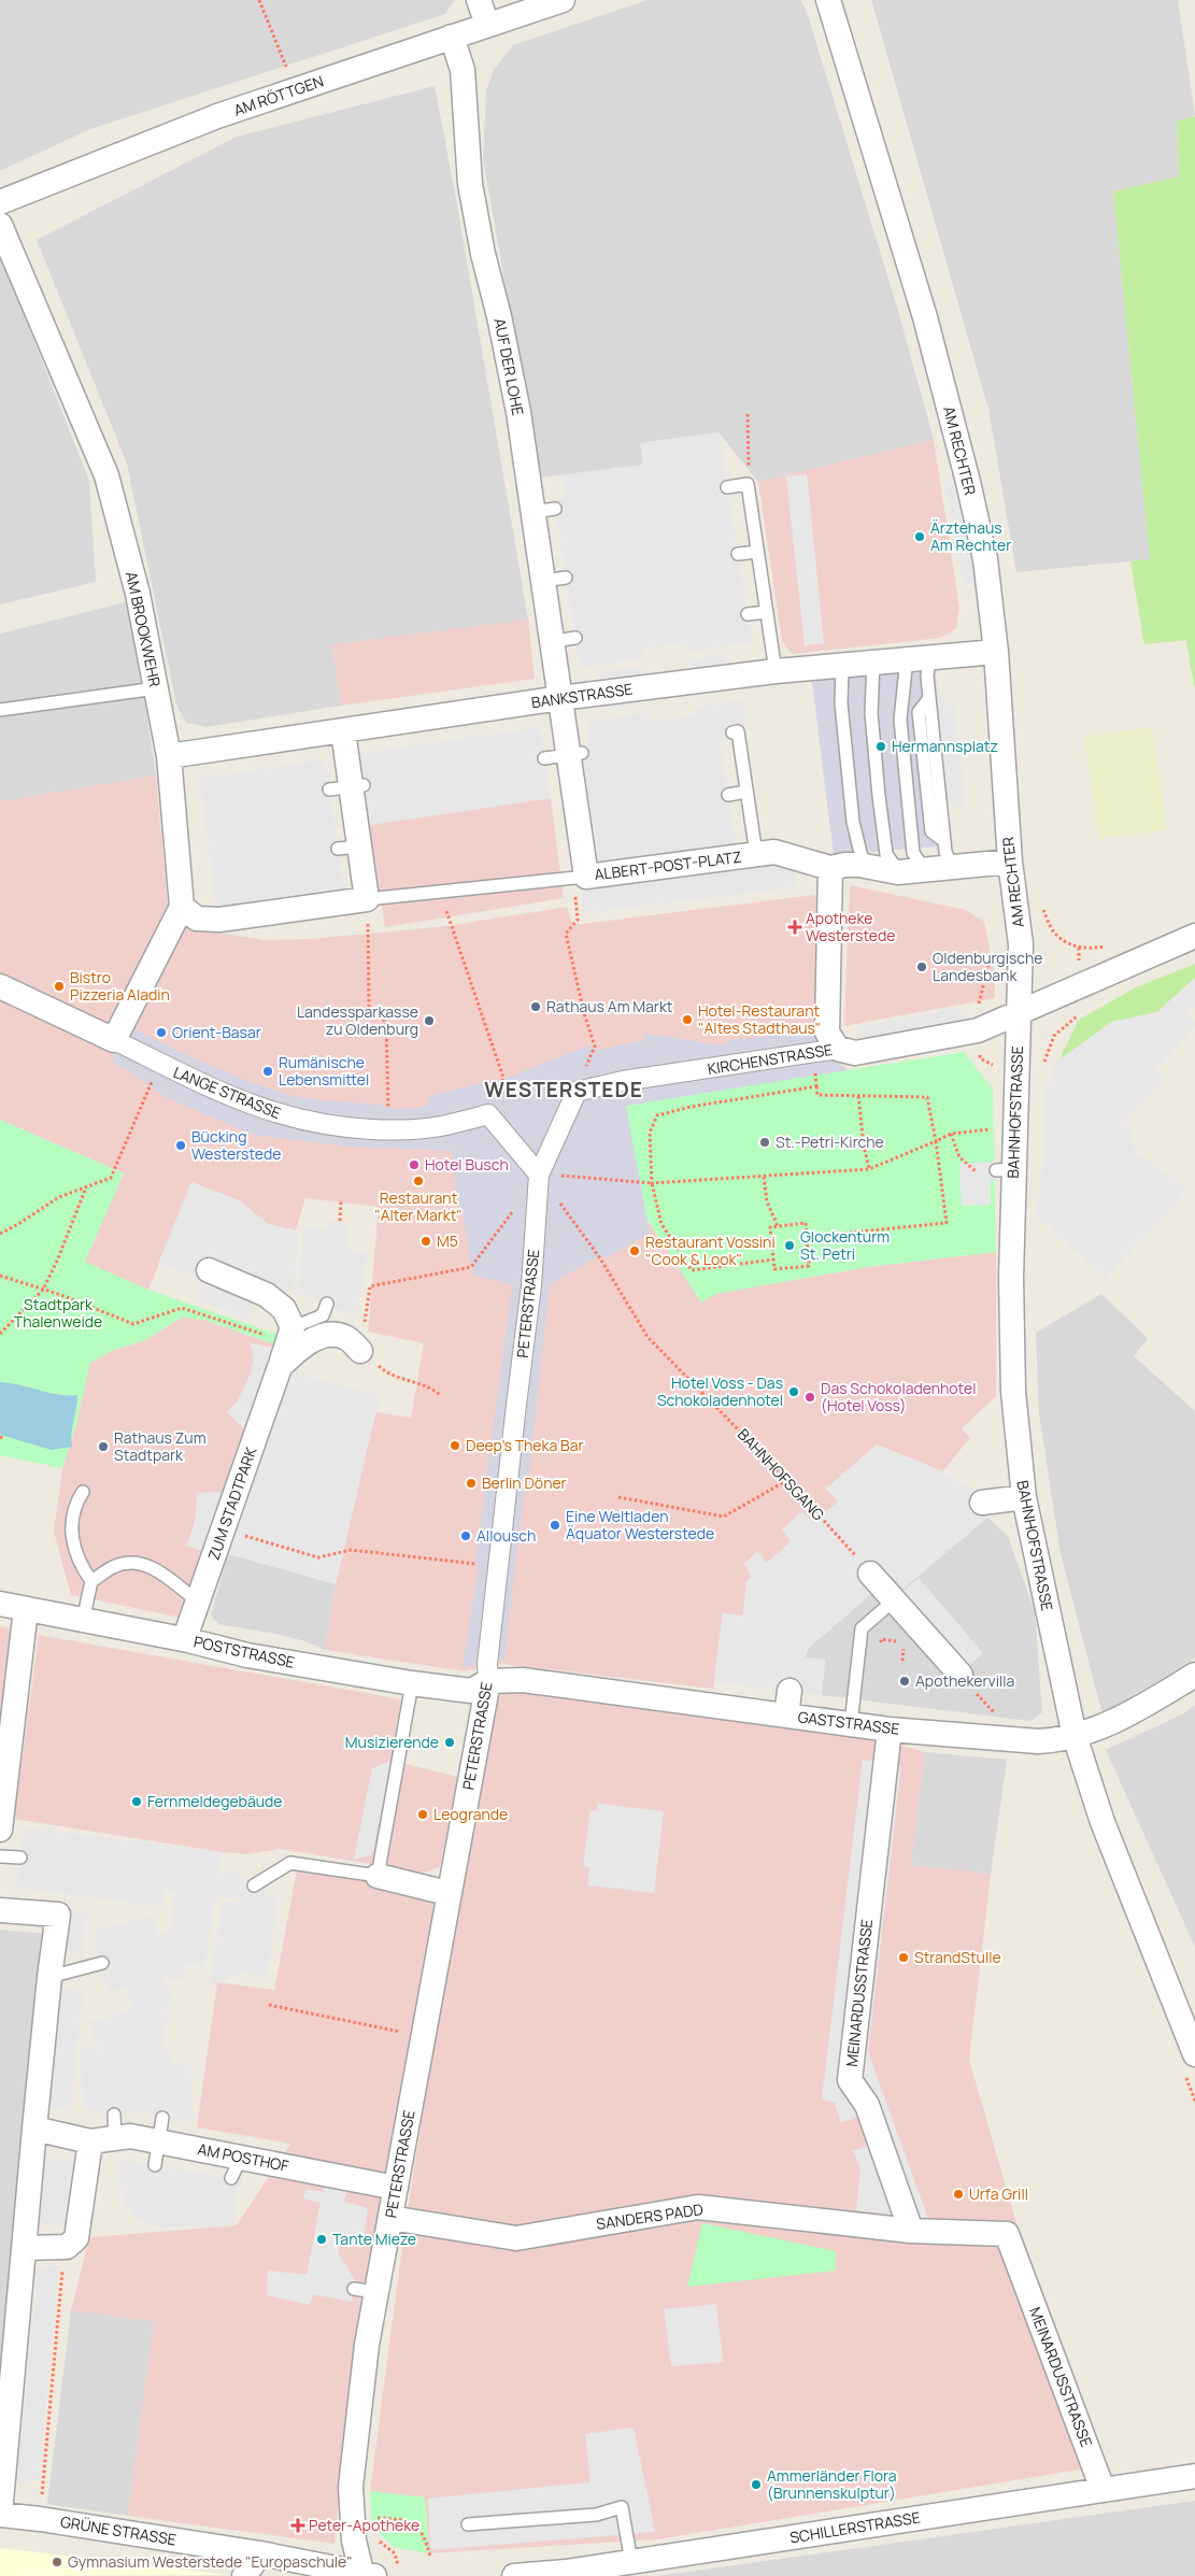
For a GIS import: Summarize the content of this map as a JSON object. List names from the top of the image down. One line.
{"streets":{"street":["AM RÖTTGEN","AUF DER LOHE","AM RECHTER","AM BROOKWEHR","BANKSTRASSE","ALBERT-POST-PLATZ","KIRCHENSTRASSE","LANGE STRASSE","BAHNHOFSTRASSE","PETERSTRASSE","ZUM STADTPARK","POSTSTRASSE","GASTSTRASSE","MEINARDUSSTRASSE","AM POSTHOF","SANDERS PADD","SCHILLERSTRASSE","GRÜNE STRASSE"],"path":["BAHNHOFSGANG"]},"crossings":[["AM RÖTTGEN","AUF DER LOHE"],["AUF DER LOHE","BANKSTRASSE"],["AUF DER LOHE","ALBERT-POST-PLATZ"],["AM RECHTER","BANKSTRASSE"],["AM RECHTER","KIRCHENSTRASSE"],["AM RECHTER","BAHNHOFSTRASSE"],["AM BROOKWEHR","BANKSTRASSE"],["BANKSTRASSE","ALBERT-POST-PLATZ"],["KIRCHENSTRASSE","BAHNHOFSTRASSE"],["BAHNHOFSTRASSE","GASTSTRASSE"],["PETERSTRASSE","BAHNHOFSGANG"],["PETERSTRASSE","POSTSTRASSE"],["PETERSTRASSE","GASTSTRASSE"],["PETERSTRASSE","AM POSTHOF"],["PETERSTRASSE","SANDERS PADD"],["PETERSTRASSE","GRÜNE STRASSE"],["ZUM STADTPARK","POSTSTRASSE"],["POSTSTRASSE","GASTSTRASSE"],["GASTSTRASSE","MEINARDUSSTRASSE"],["MEINARDUSSTRASSE","SANDERS PADD"],["MEINARDUSSTRASSE","SCHILLERSTRASSE"]],"districts":["WESTERSTEDE"],"parks":["Stadtpark Thalenweide"],"places":{"other":["Ärztehaus Am Rechter","Hermannsplatz","Oldenburgische Landesbank","Bistro Pizzeria Aladin","Rathaus Am Markt","Hotel-Restaurant \"Altes Stadthaus\"","Landessparkasse zu Oldenburg","Orient-Basar","Rumänische Lebensmittel","St.-Petri-Kirche","Bücking Westerstede","Hotel Busch","Restaurant \"Alter Markt\"","M5","Glockenturm St. Petri","Restaurant Vossini \"Cook & Look\"","Hotel Voss - Das Schokoladenhotel","Das Schokoladenhotel (Hotel Voss)","Deep's Theka Bar","Rathaus Zum Stadtpark","Berlin Döner","Eine Weltladen Äquator Westerstede","Allousch","Apothekervilla","Musizierende","Fernmeldegebäude","Leogrande","StrandStulle","Urfa Grill","Tante Mieze","Ammerländer Flora (Brunnenskulptur)","Gymnasium Westerstede \"Europaschule\""],"health":["Apotheke Westerstede","Peter-Apotheke"]}}
